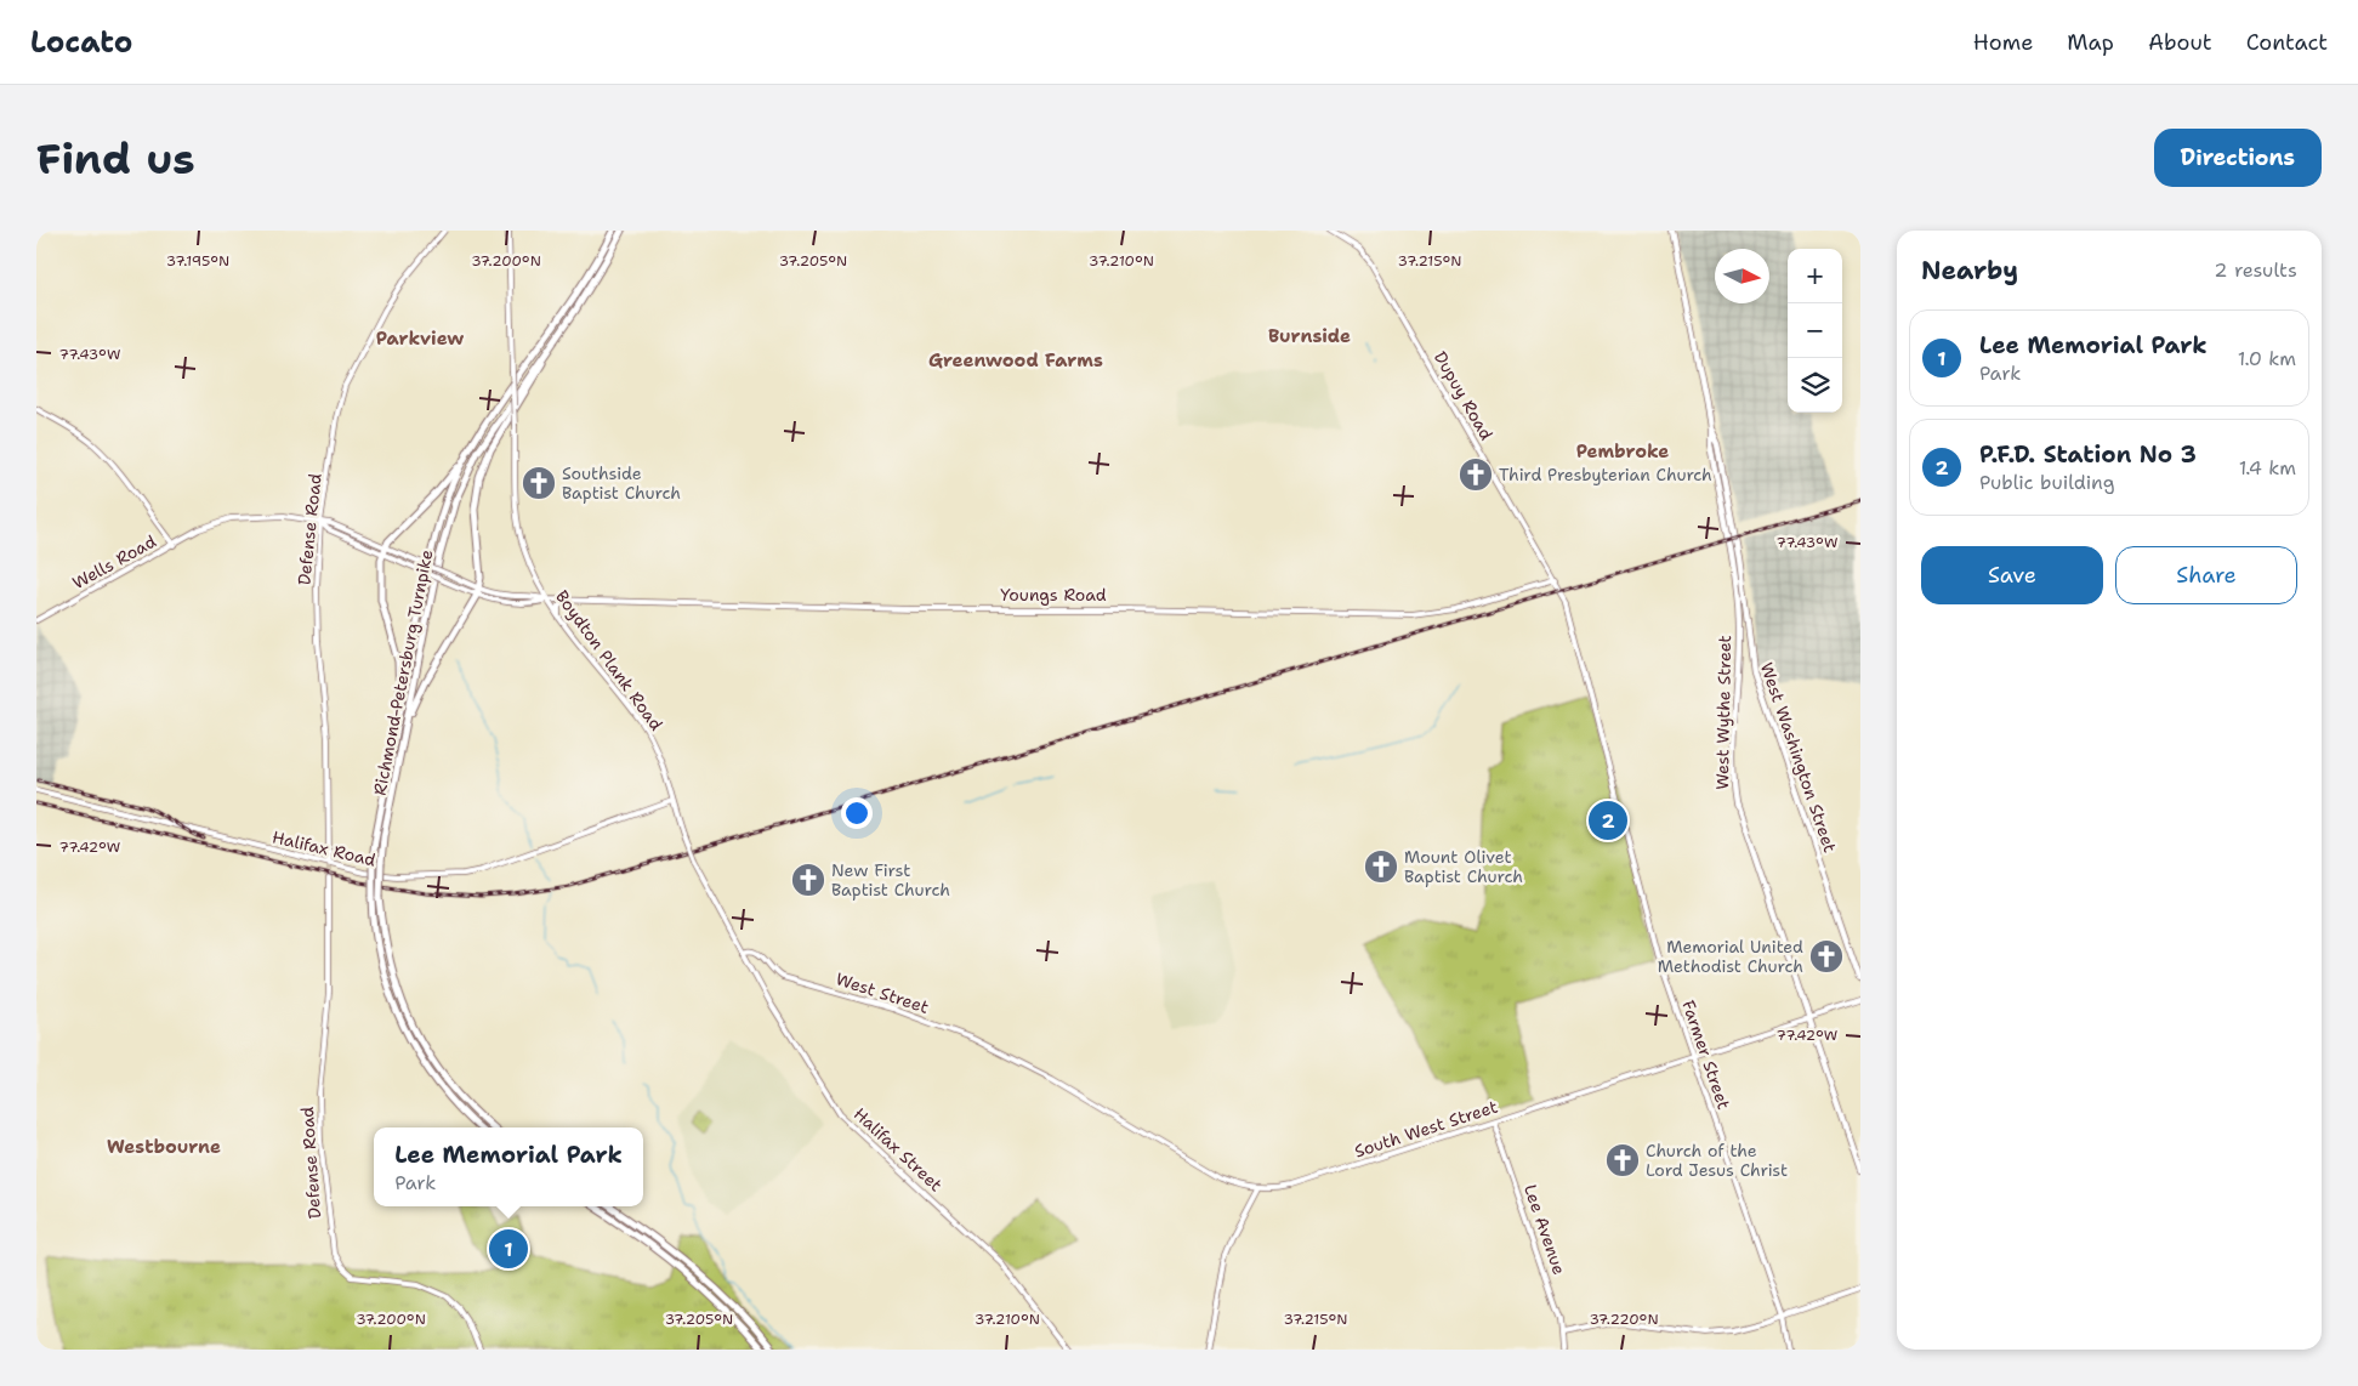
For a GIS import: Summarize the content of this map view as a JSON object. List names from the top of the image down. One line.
{"streets":{"highway":["Richmond-Petersburg Turnpike"],"main road":["West Wythe Street","West Washington Street"],"street":["Dupuy Road","Defense Road","Wells Road","Youngs Road","Boydton Plank Road","Halifax Road","West Street","Farmer Street","South West Street","Halifax Street","Lee Avenue"]},"crossings":[["Dupuy Road","Youngs Road"],["Dupuy Road","Farmer Street"],["Defense Road","Wells Road"],["Youngs Road","Boydton Plank Road"],["Boydton Plank Road","Halifax Road"],["Boydton Plank Road","Halifax Street"],["West Wythe Street","West Washington Street"],["West Wythe Street","South West Street"],["West Street","South West Street"],["West Street","Halifax Street"],["Farmer Street","South West Street"],["South West Street","Lee Avenue"]],"districts":["Burnside","Parkview","Greenwood Farms","Pembroke","Westbourne"],"places":{"church":["Third Presbyterian Church","Southside Baptist Church","Mount Olivet Baptist Church","New First Baptist Church","Memorial United Methodist Church","Church of the Lord Jesus Christ"]},"north":"right","page":{"header":"Locato","nav":["Home","Map","About","Contact"],"buttons":["Directions",["Save","Share"]],"title":"Find us","heading":["Nearby","2 results"],"map_buttons":["+","−"],"list":[{"mark":"1","name":"Lee Memorial Park","note":"Park","value":"1.0 km"},{"mark":"2","name":"P.F.D. Station No 3","note":"Public building","value":"1.4 km"}],"pins":["2","1"],"popup":["Lee Memorial Park","Park"]},"coordinates":["37.195°N","37.200°N","37.205°N","37.210°N","37.215°N","77.43°W","77.42°W","37.220°N"]}
